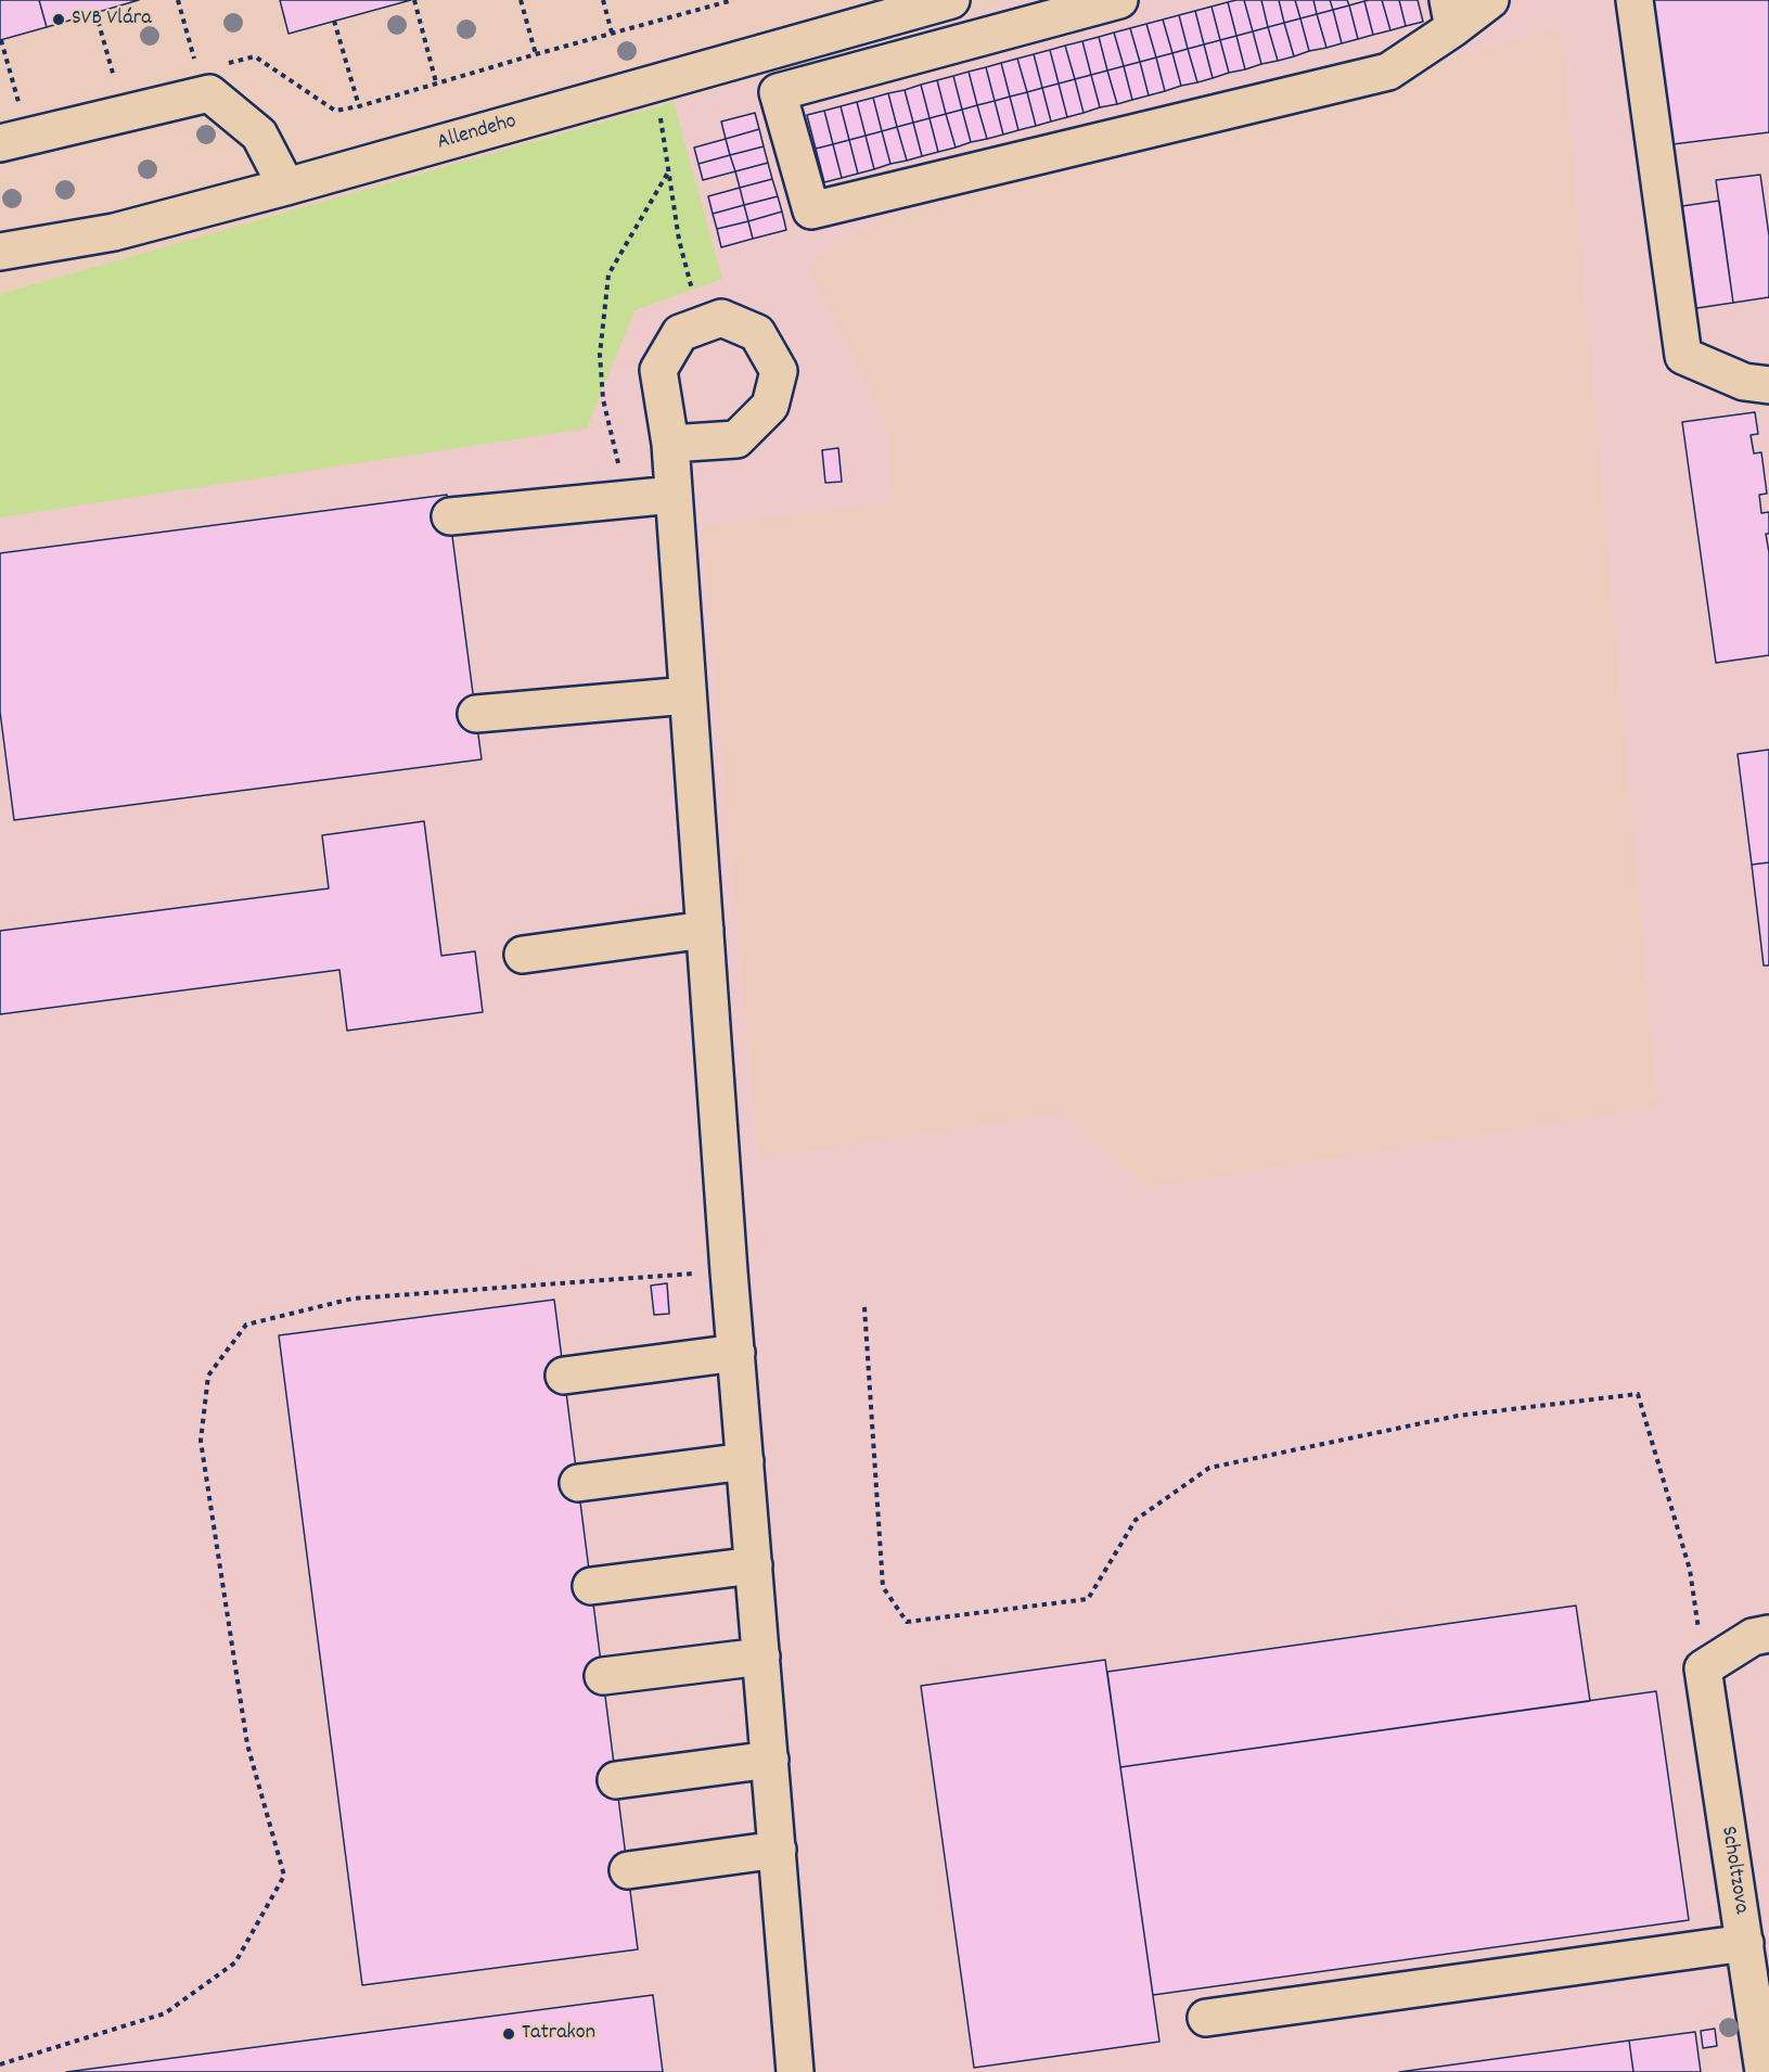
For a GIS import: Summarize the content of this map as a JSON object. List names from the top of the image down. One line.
{"streets":{"street":["Allendeho","Scholtzova"]},"places":["SVB Vlára","Tatrakon"]}
